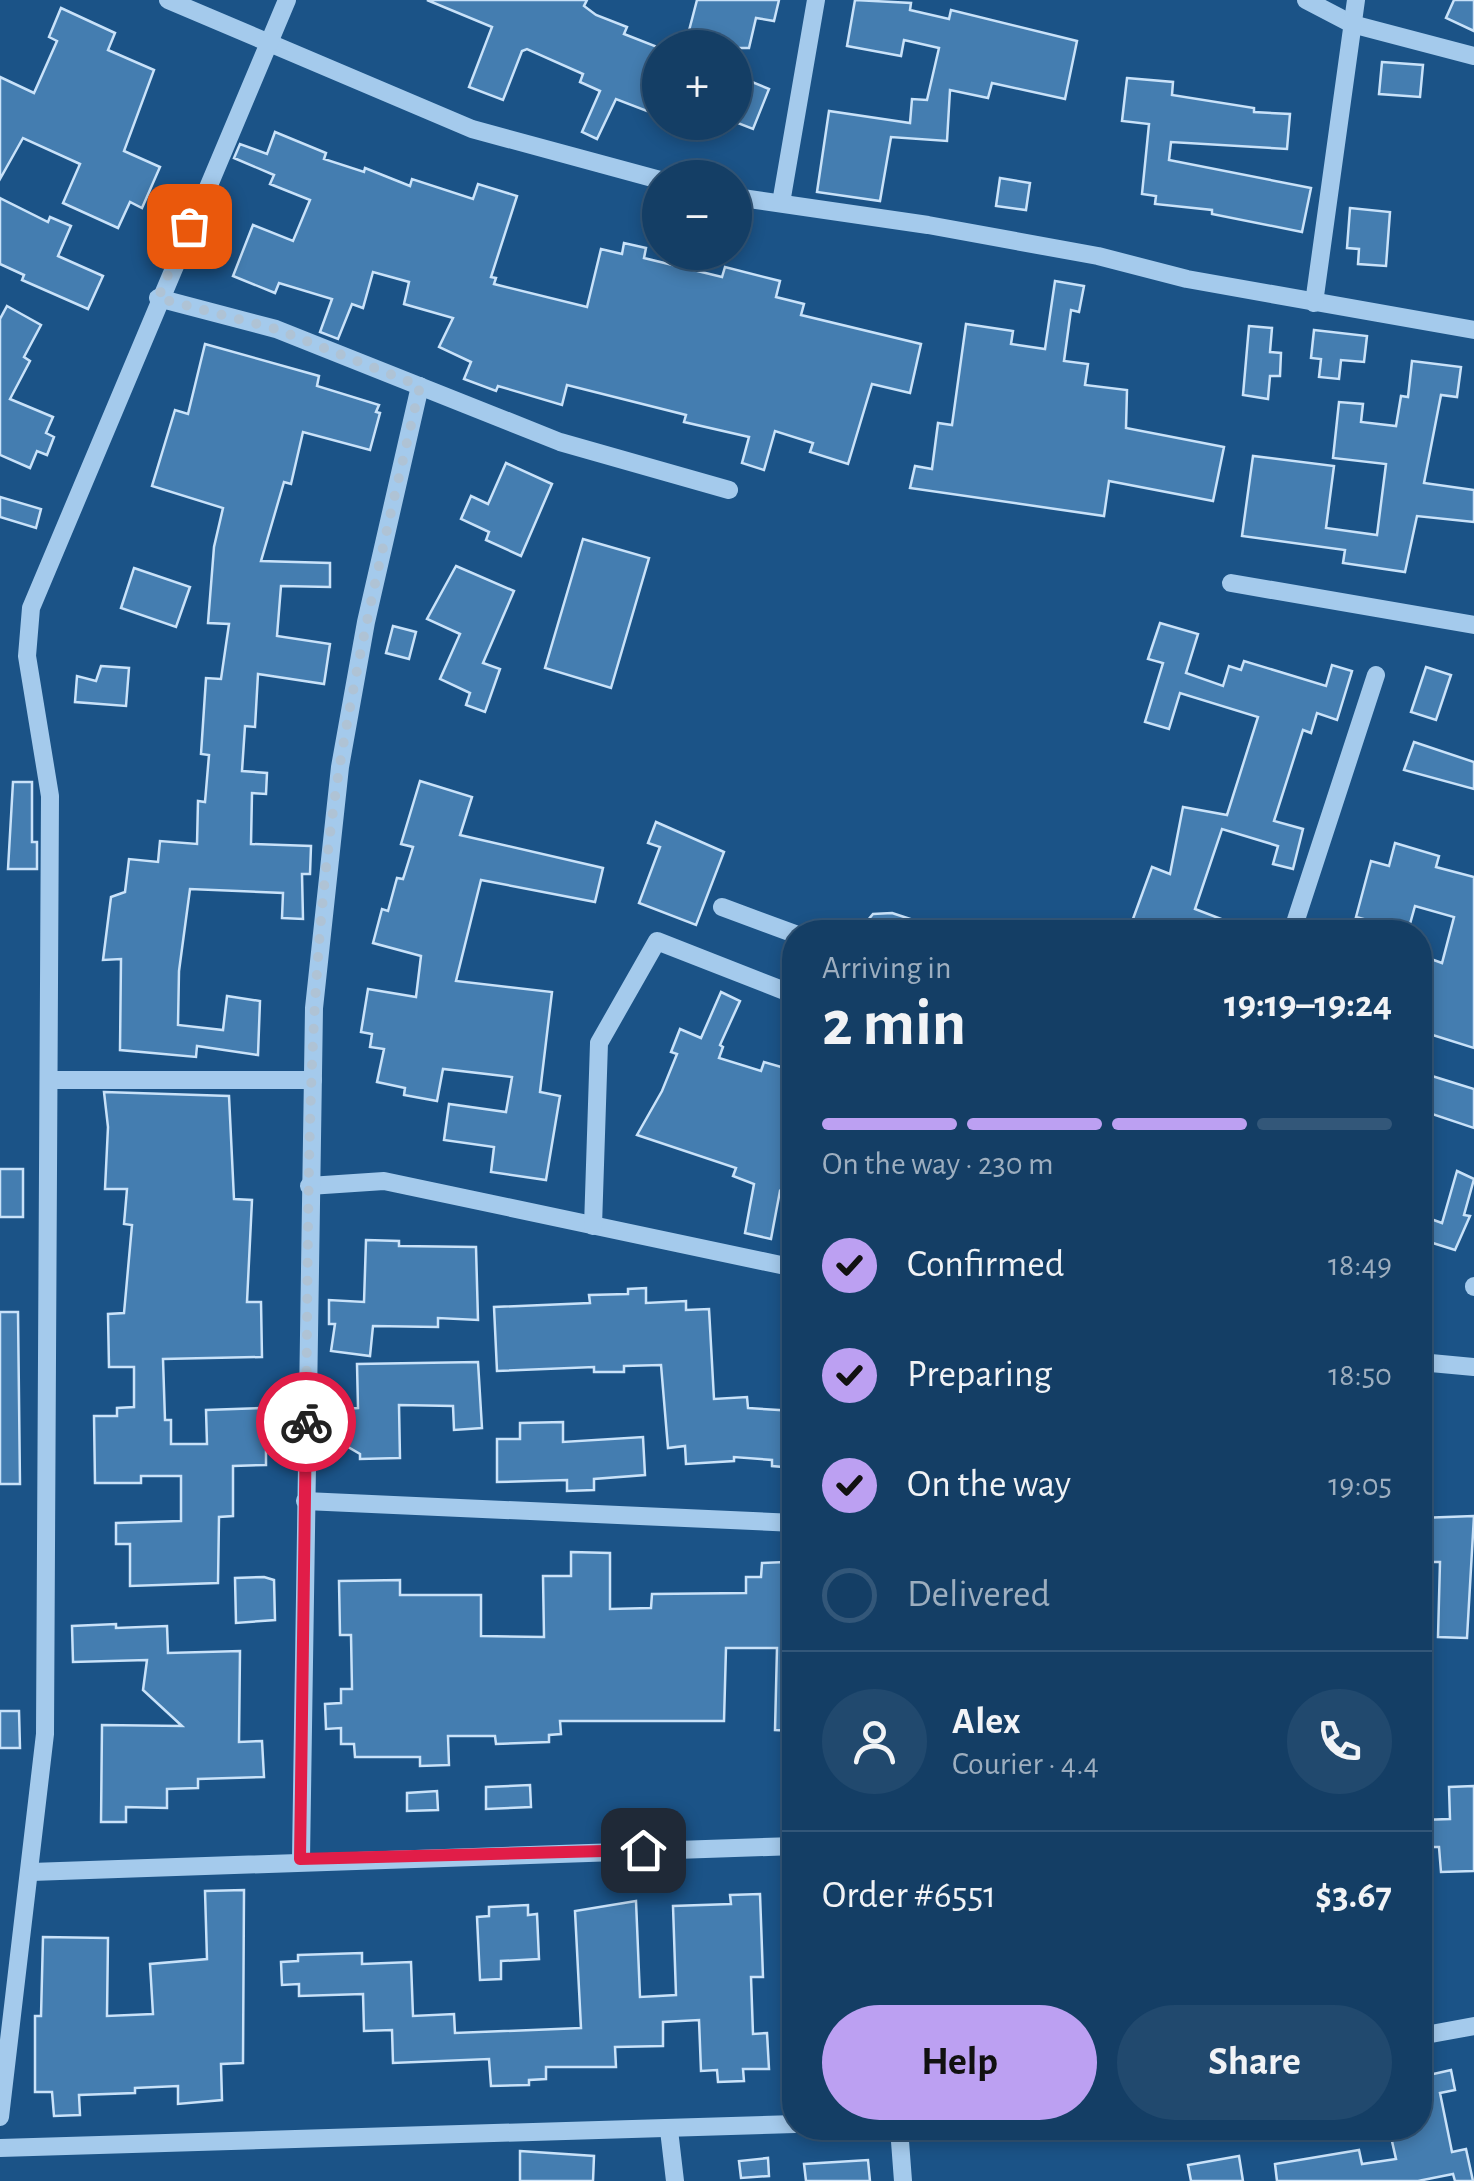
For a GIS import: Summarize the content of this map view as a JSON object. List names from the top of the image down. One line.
{"page":{"map_buttons":["+","−"],"heading":["2 min","Arriving in","19:19–19:24"],"panel":["Alex","Courier · 4.4","Order #6551","$3.67"],"bar":"On the way · 230 m","list":[["Confirmed","18:49"],["Preparing","18:50"],["On the way","19:05"],"Delivered"],"buttons":["Help","Share"]}}
